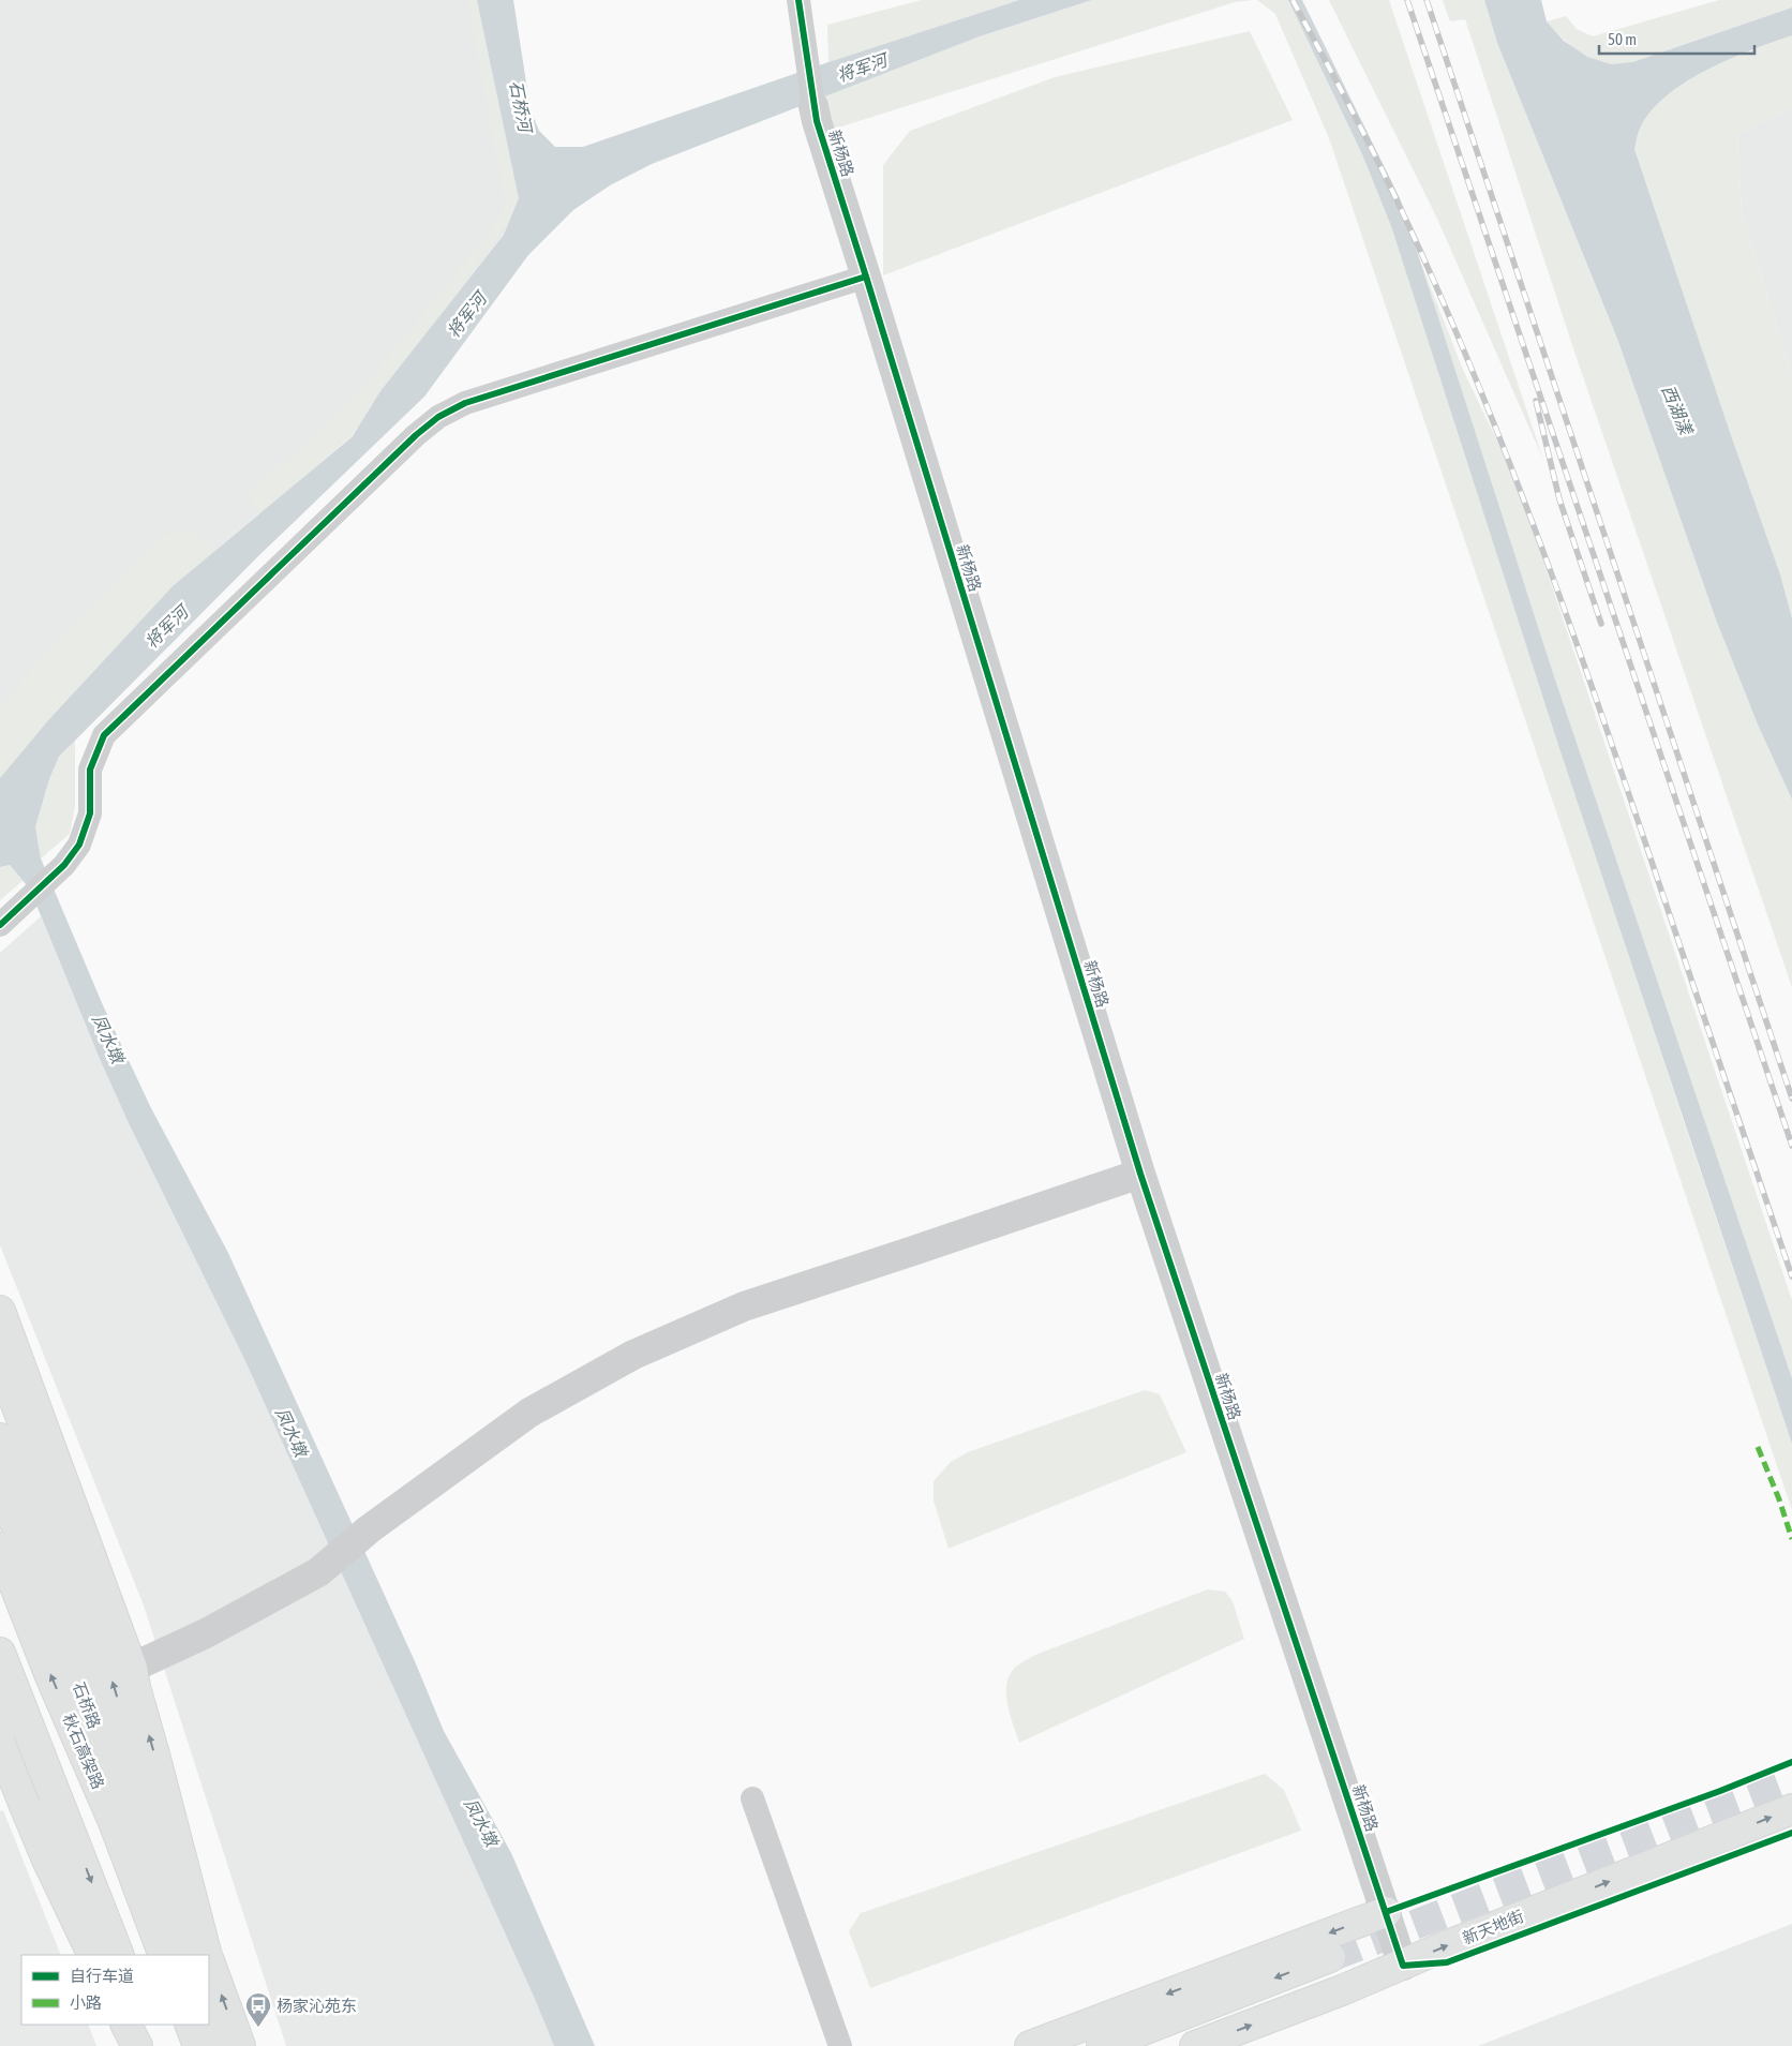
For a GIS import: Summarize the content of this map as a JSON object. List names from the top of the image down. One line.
{"streets":{"main road":["石桥路","秋石高架路","新天地街"],"street":["新杨路"]},"crossings":[["新杨路","新天地街"]],"water":["将军河","石桥河","西湖漾","凤水墩"],"places":{"bus stop":["杨家沁苑东"]},"legend":["自行车道","小路"],"scale_bar":"50 m"}
